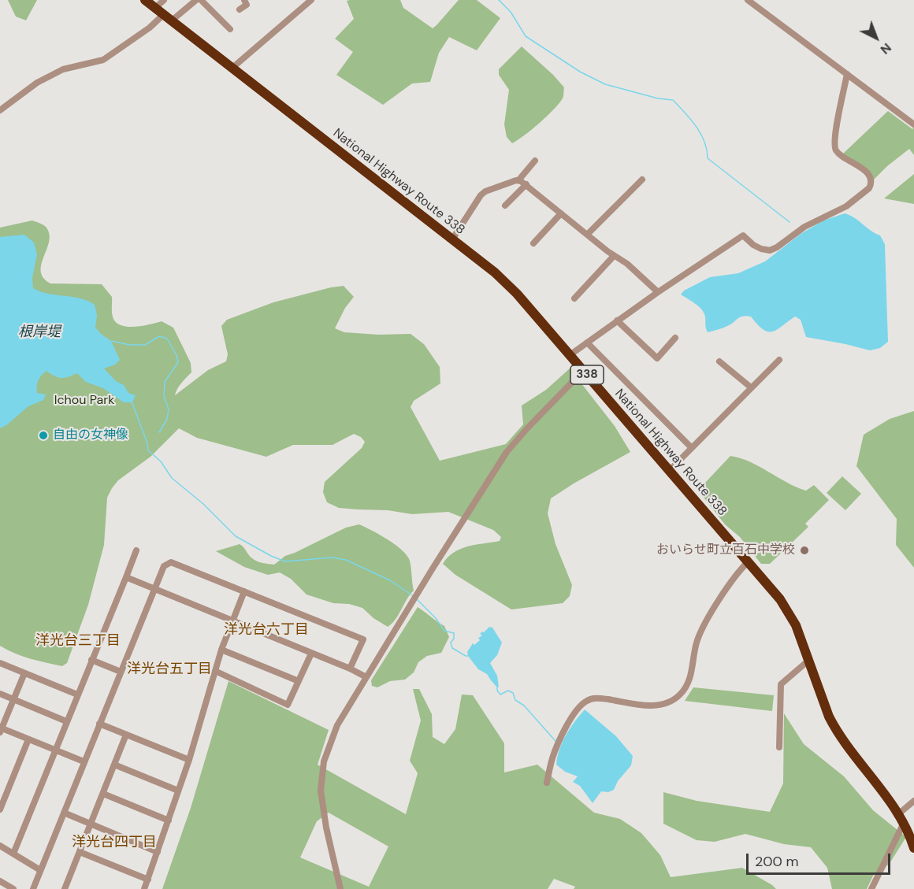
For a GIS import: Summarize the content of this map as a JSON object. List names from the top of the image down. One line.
{"streets":{"highway":["National Highway Route 338","338"]},"districts":["洋光台六丁目","洋光台三丁目","洋光台五丁目","洋光台四丁目"],"water":["根岸堤"],"parks":["Ichou Park"],"places":["自由の女神像","おいらせ町立百石中学校"],"scale_bar":"200 m","north":"bottom right"}
